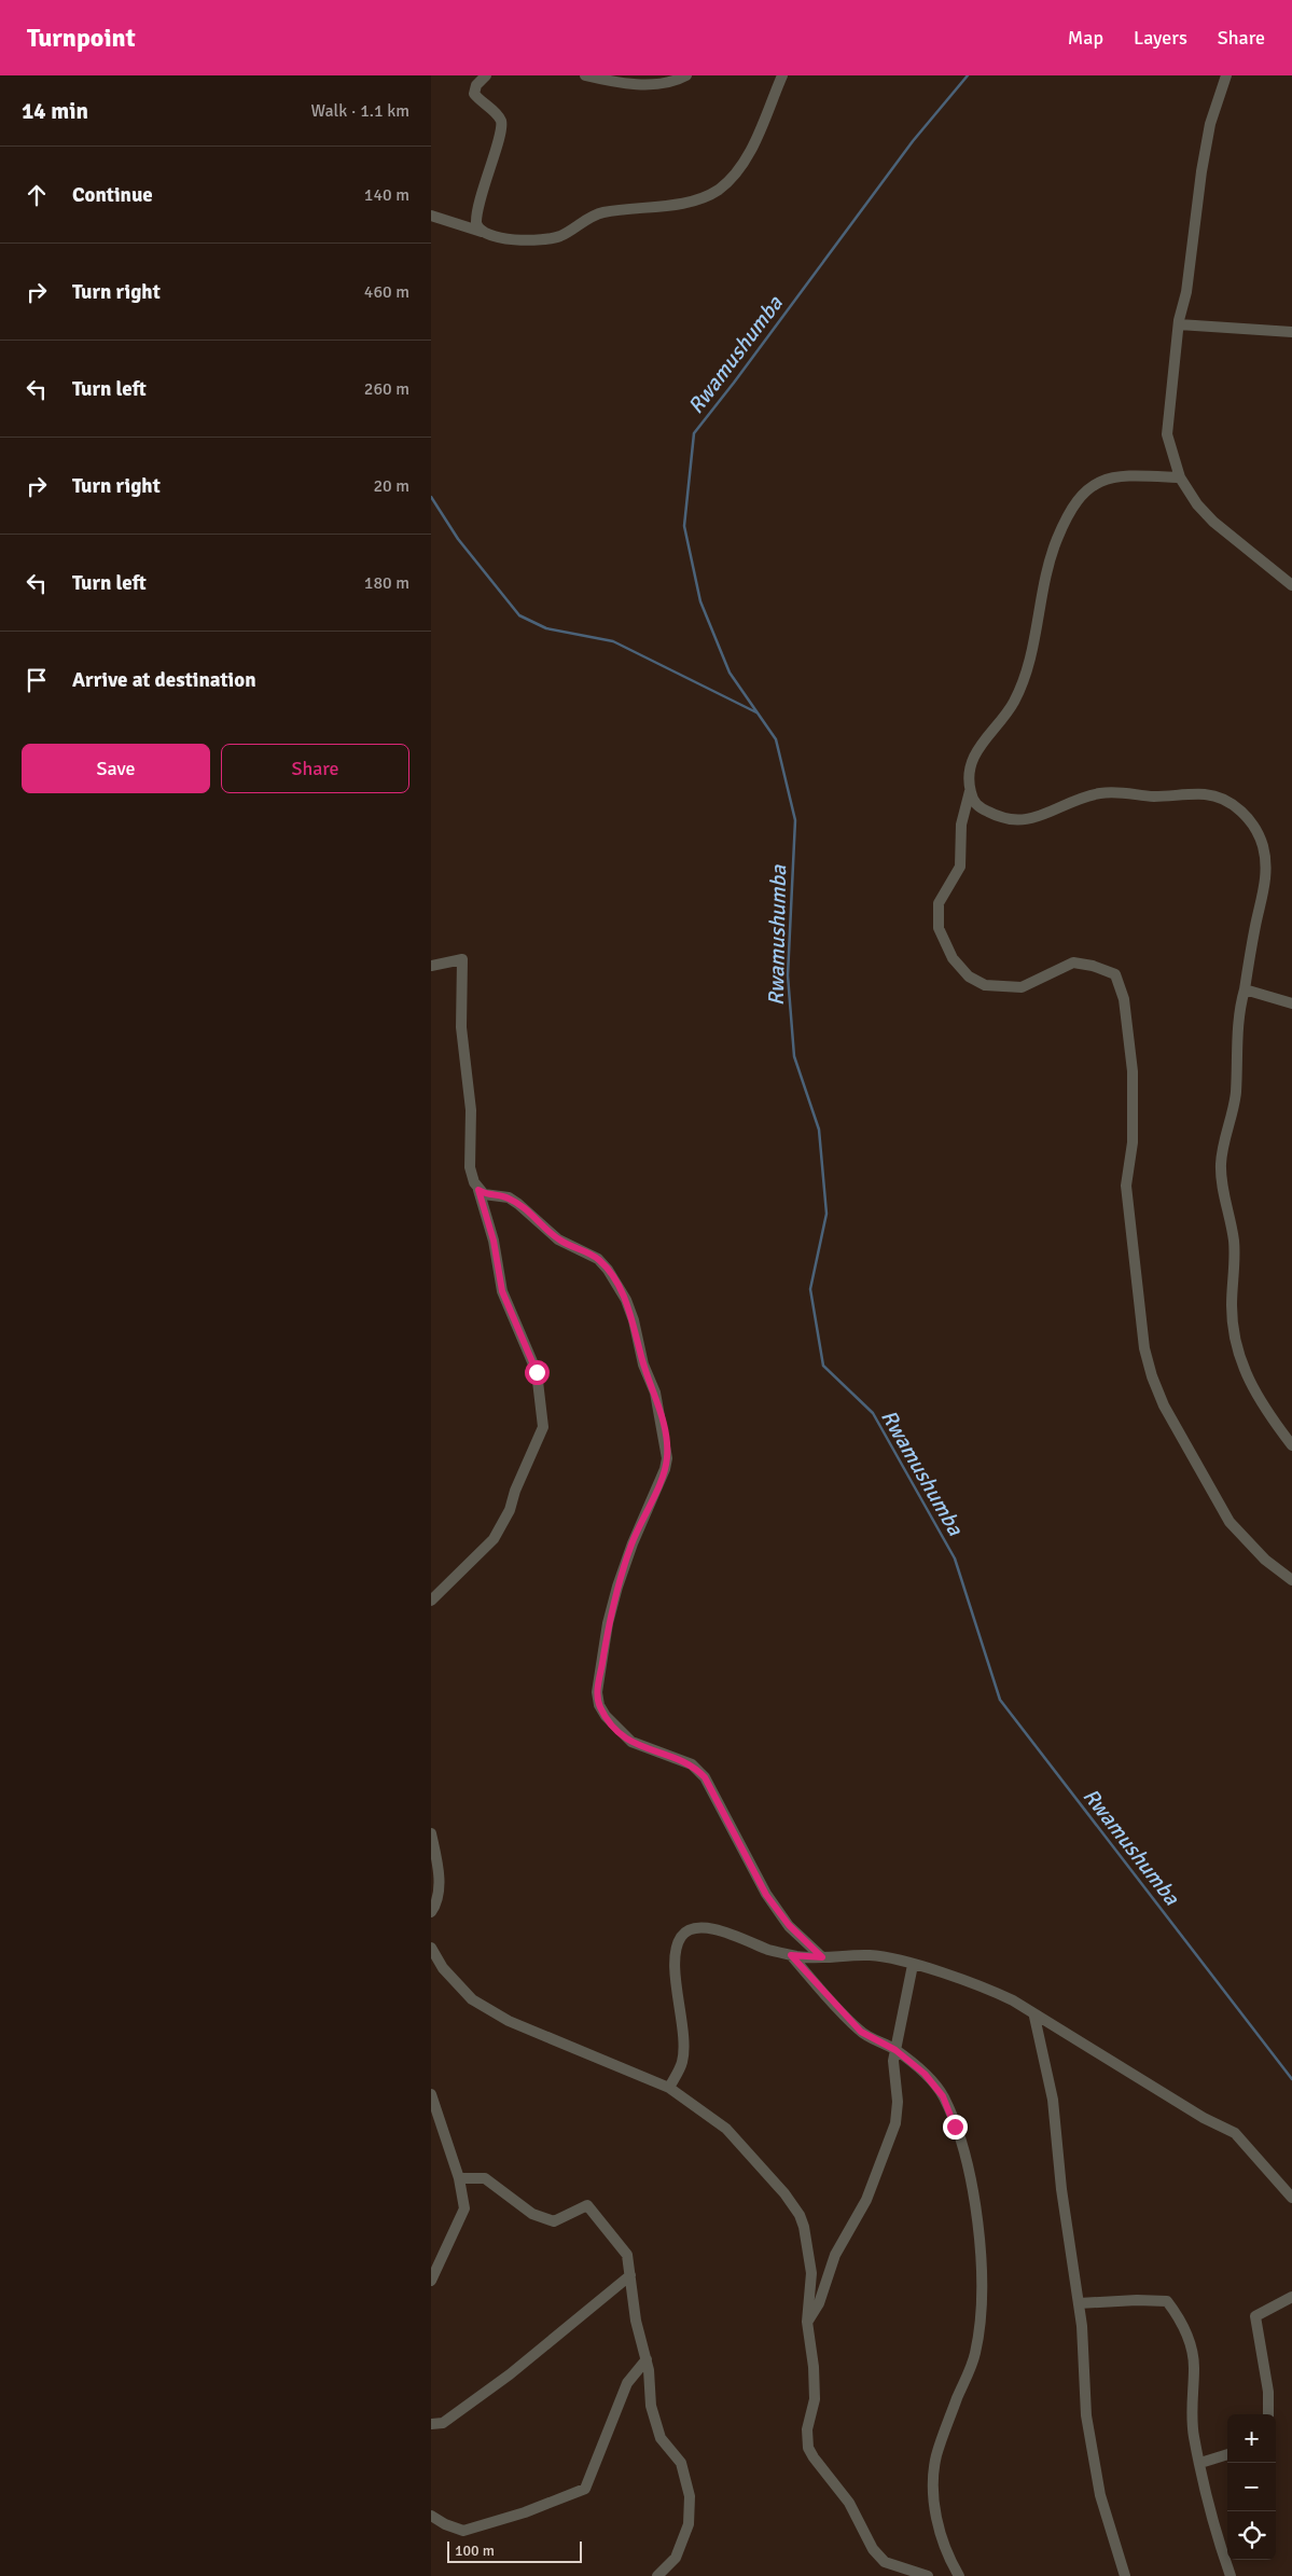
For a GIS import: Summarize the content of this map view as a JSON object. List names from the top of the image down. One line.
{"water":["Rwamushumba"],"scale_bar":"100 m","page":{"header":"Turnpoint","nav":["Map","Layers","Share"],"heading":["14 min","Walk · 1.1 km"],"list":[["Continue","140 m"],["Turn right","460 m"],["Turn left","260 m"],["Turn right","20 m"],["Turn left","180 m"],"Arrive at destination"],"buttons":["Save","Share"],"map_buttons":["+","−"],"scale":"100 m"}}
